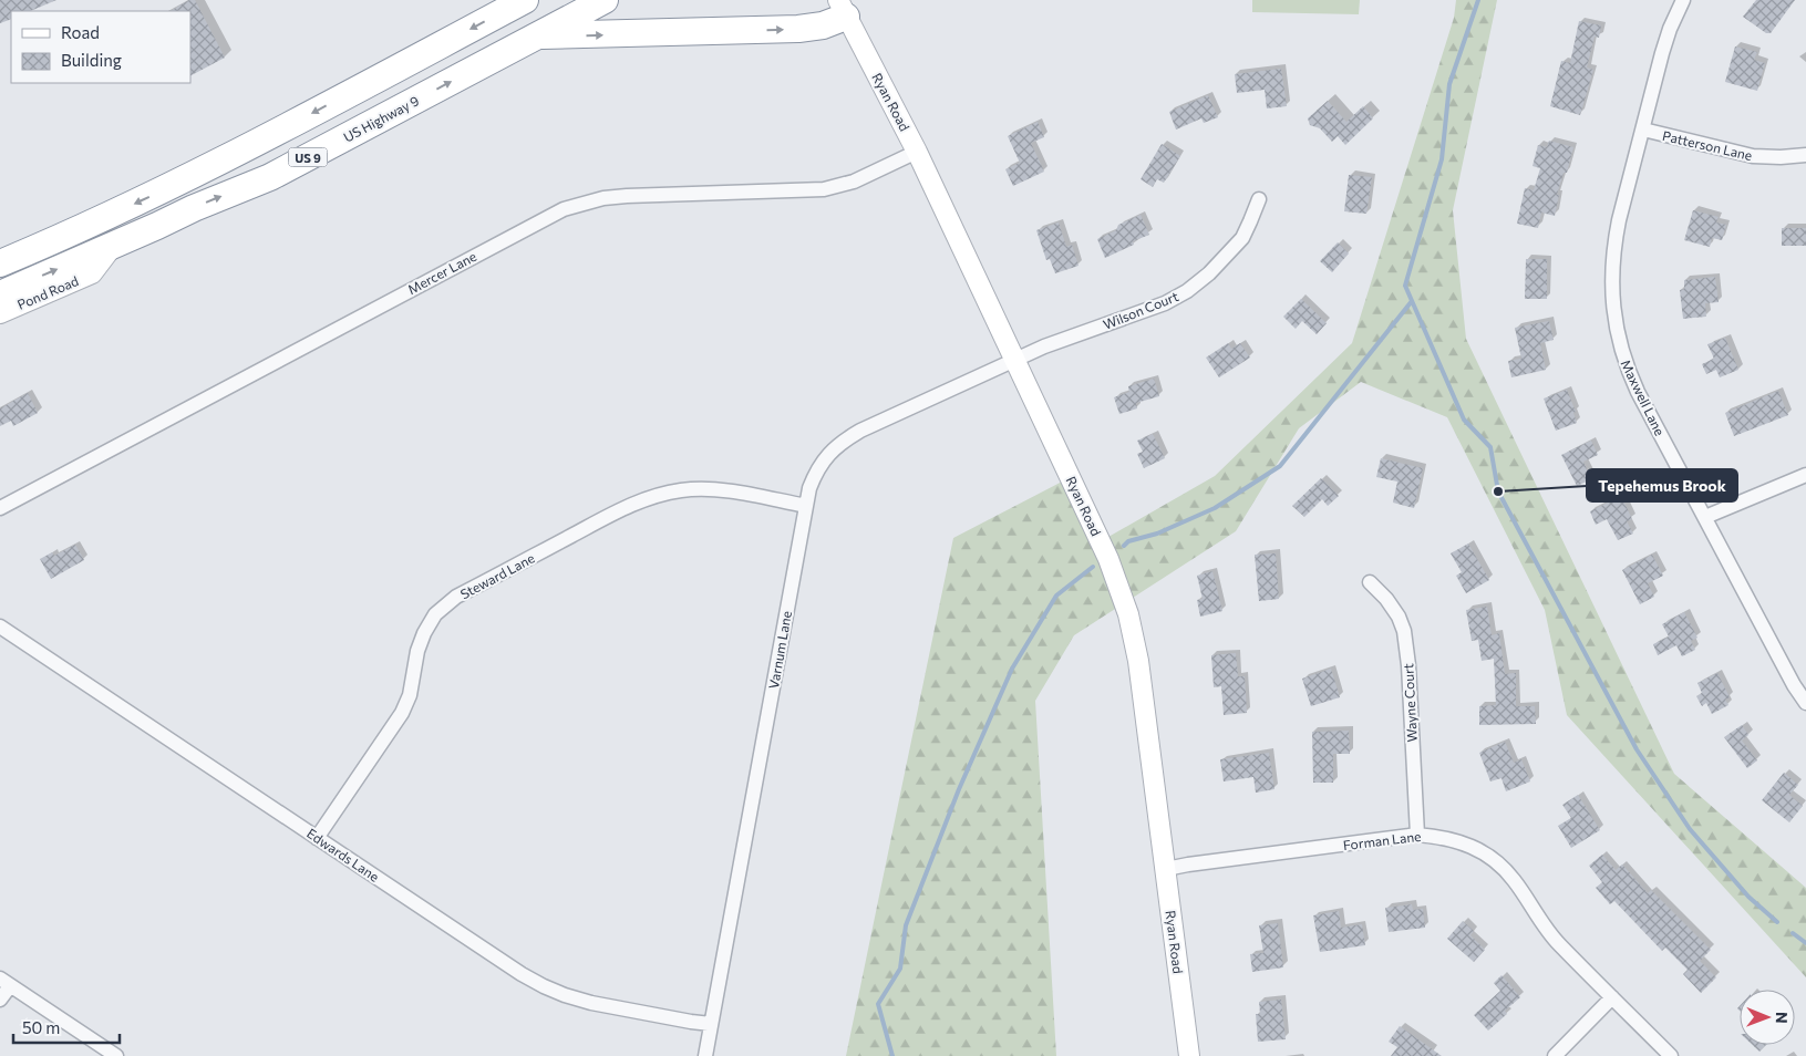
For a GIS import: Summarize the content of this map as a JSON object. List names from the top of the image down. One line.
{"streets":{"highway":["US Highway 9","US 9"],"street":["Ryan Road","Patterson Lane","Mercer Lane","Pond Road","Wilson Court","Maxwell Lane","Steward Lane","Varnum Lane","Wayne Court","Forman Lane","Edwards Lane"]},"crossings":[["Ryan Road","Mercer Lane"],["Ryan Road","Wilson Court"],["Ryan Road","Varnum Lane"],["Ryan Road","Forman Lane"],["US Highway 9","Pond Road"],["Patterson Lane","Maxwell Lane"],["Wilson Court","Varnum Lane"],["Steward Lane","Varnum Lane"],["Steward Lane","Edwards Lane"],["Varnum Lane","Edwards Lane"],["Wayne Court","Forman Lane"]],"places":["Tepehemus Brook"],"legend":["Road","Building"],"scale_bar":"50 m","north":"right"}
